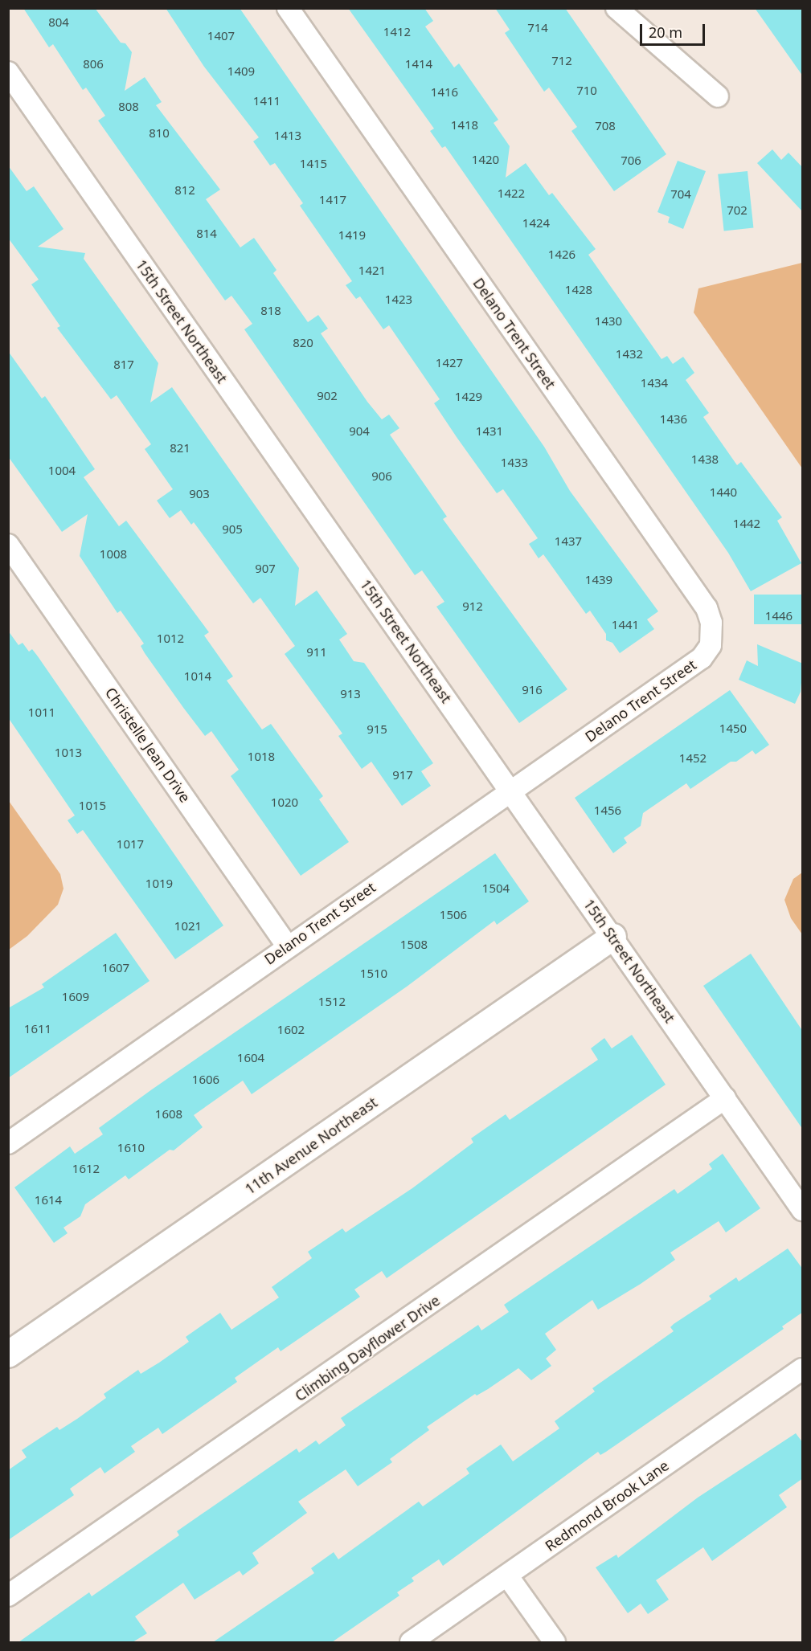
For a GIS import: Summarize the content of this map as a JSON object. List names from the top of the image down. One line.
{"streets":{"street":["15th Street Northeast","Delano Trent Street","Christelle Jean Drive","11th Avenue Northeast","Climbing Dayflower Drive","Redmond Brook Lane"]},"crossings":[["15th Street Northeast","Delano Trent Street"],["15th Street Northeast","11th Avenue Northeast"],["15th Street Northeast","Climbing Dayflower Drive"],["Delano Trent Street","Christelle Jean Drive"]],"house_numbers":["804","714","1412","1407","712","806","1414","1409","710","1416","1411","808","1418","708","810","1413","1420","706","1415","812","1422","704","1417","702","1424","814","1419","1426","1421","1428","1423","818","1430","820","1432","1427","817","1434","902","1429","1436","904","1431","821","1438","1433","1004","906","1440","903","1442","905","1437","1008","907","1439","912","1446","1441","1012","911","1014","916","913","1011","1450","915","1013","1018","1452","917","1020","1015","1456","1017","1019","1504","1506","1021","1508","1607","1510","1609","1512","1611","1602","1604","1606","1608","1610","1612","1614"],"scale_bar":"20 m"}
